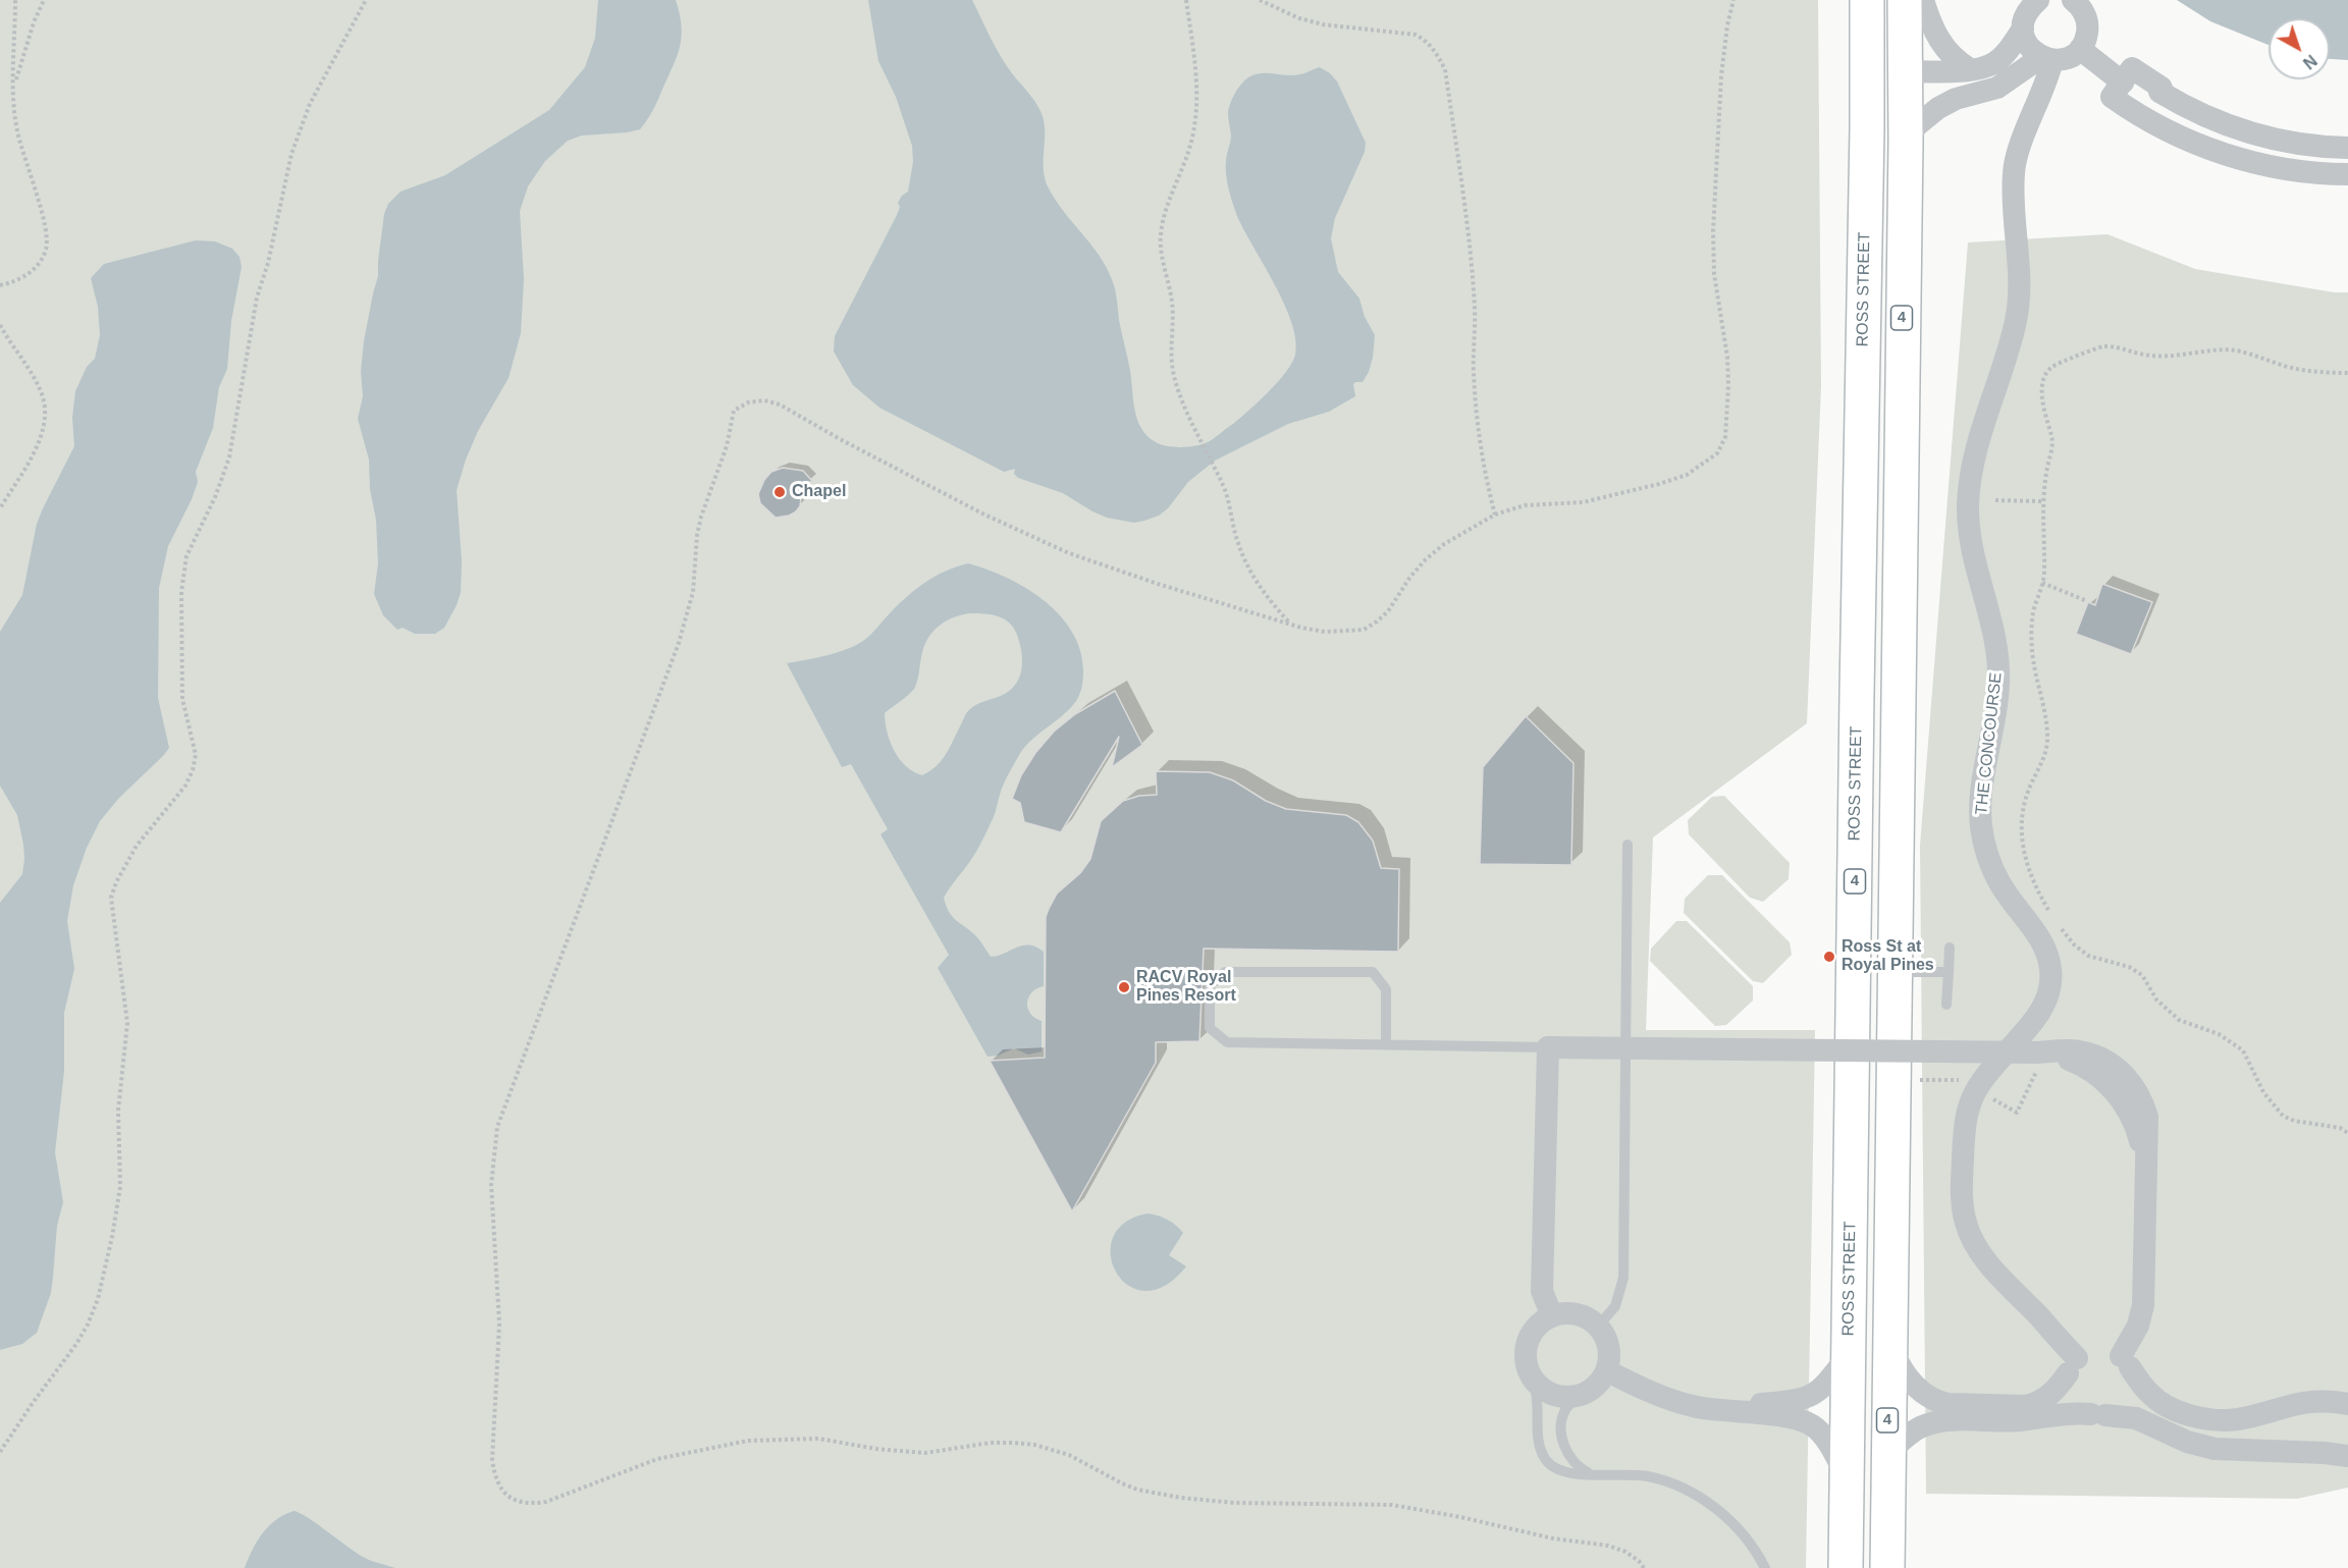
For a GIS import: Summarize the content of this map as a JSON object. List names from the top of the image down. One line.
{"streets":{"main road":["ROSS STREET","4"],"street":["THE CONCOURSE"]},"places":["Chapel","Ross St at Royal Pines","RACV Royal Pines Resort"],"north":"bottom right"}
